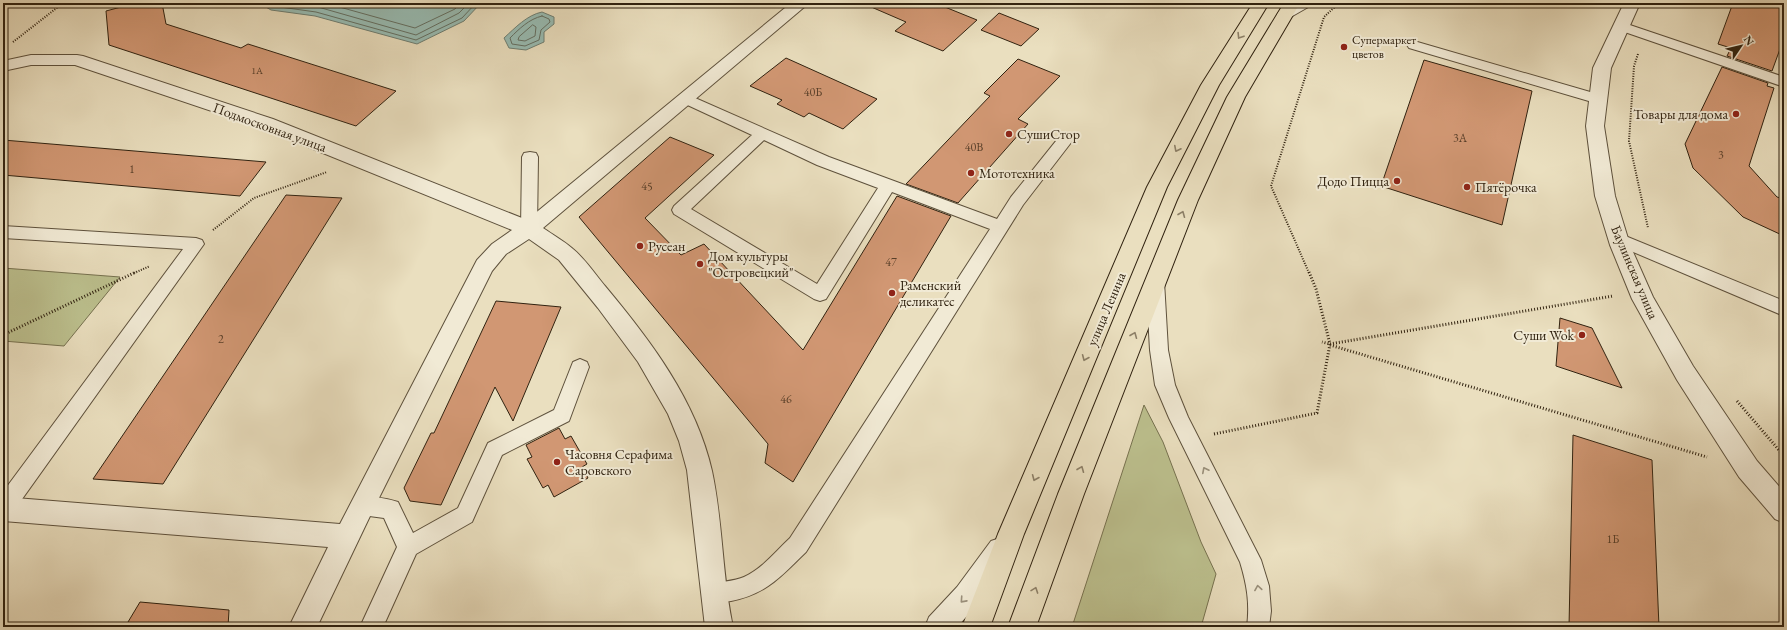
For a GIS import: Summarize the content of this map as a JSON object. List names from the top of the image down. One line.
{"streets":{"main road":["улица Ленина"],"street":["Подмосковная улица","Баулинская улица"]},"places":["Супермаркет цветов","Товары для дома","СушиСтор","Мототехника","Додо Пицца","Пятёрочка","Русеан","Дом культуры \"Островецкий\"","Раменский деликатес","Суши Wok","Часовня Серафима Саровского"],"house_numbers":["1А","40Б","3А","40В","3","1","45","47","2","46","1Б"],"north":"top right"}
